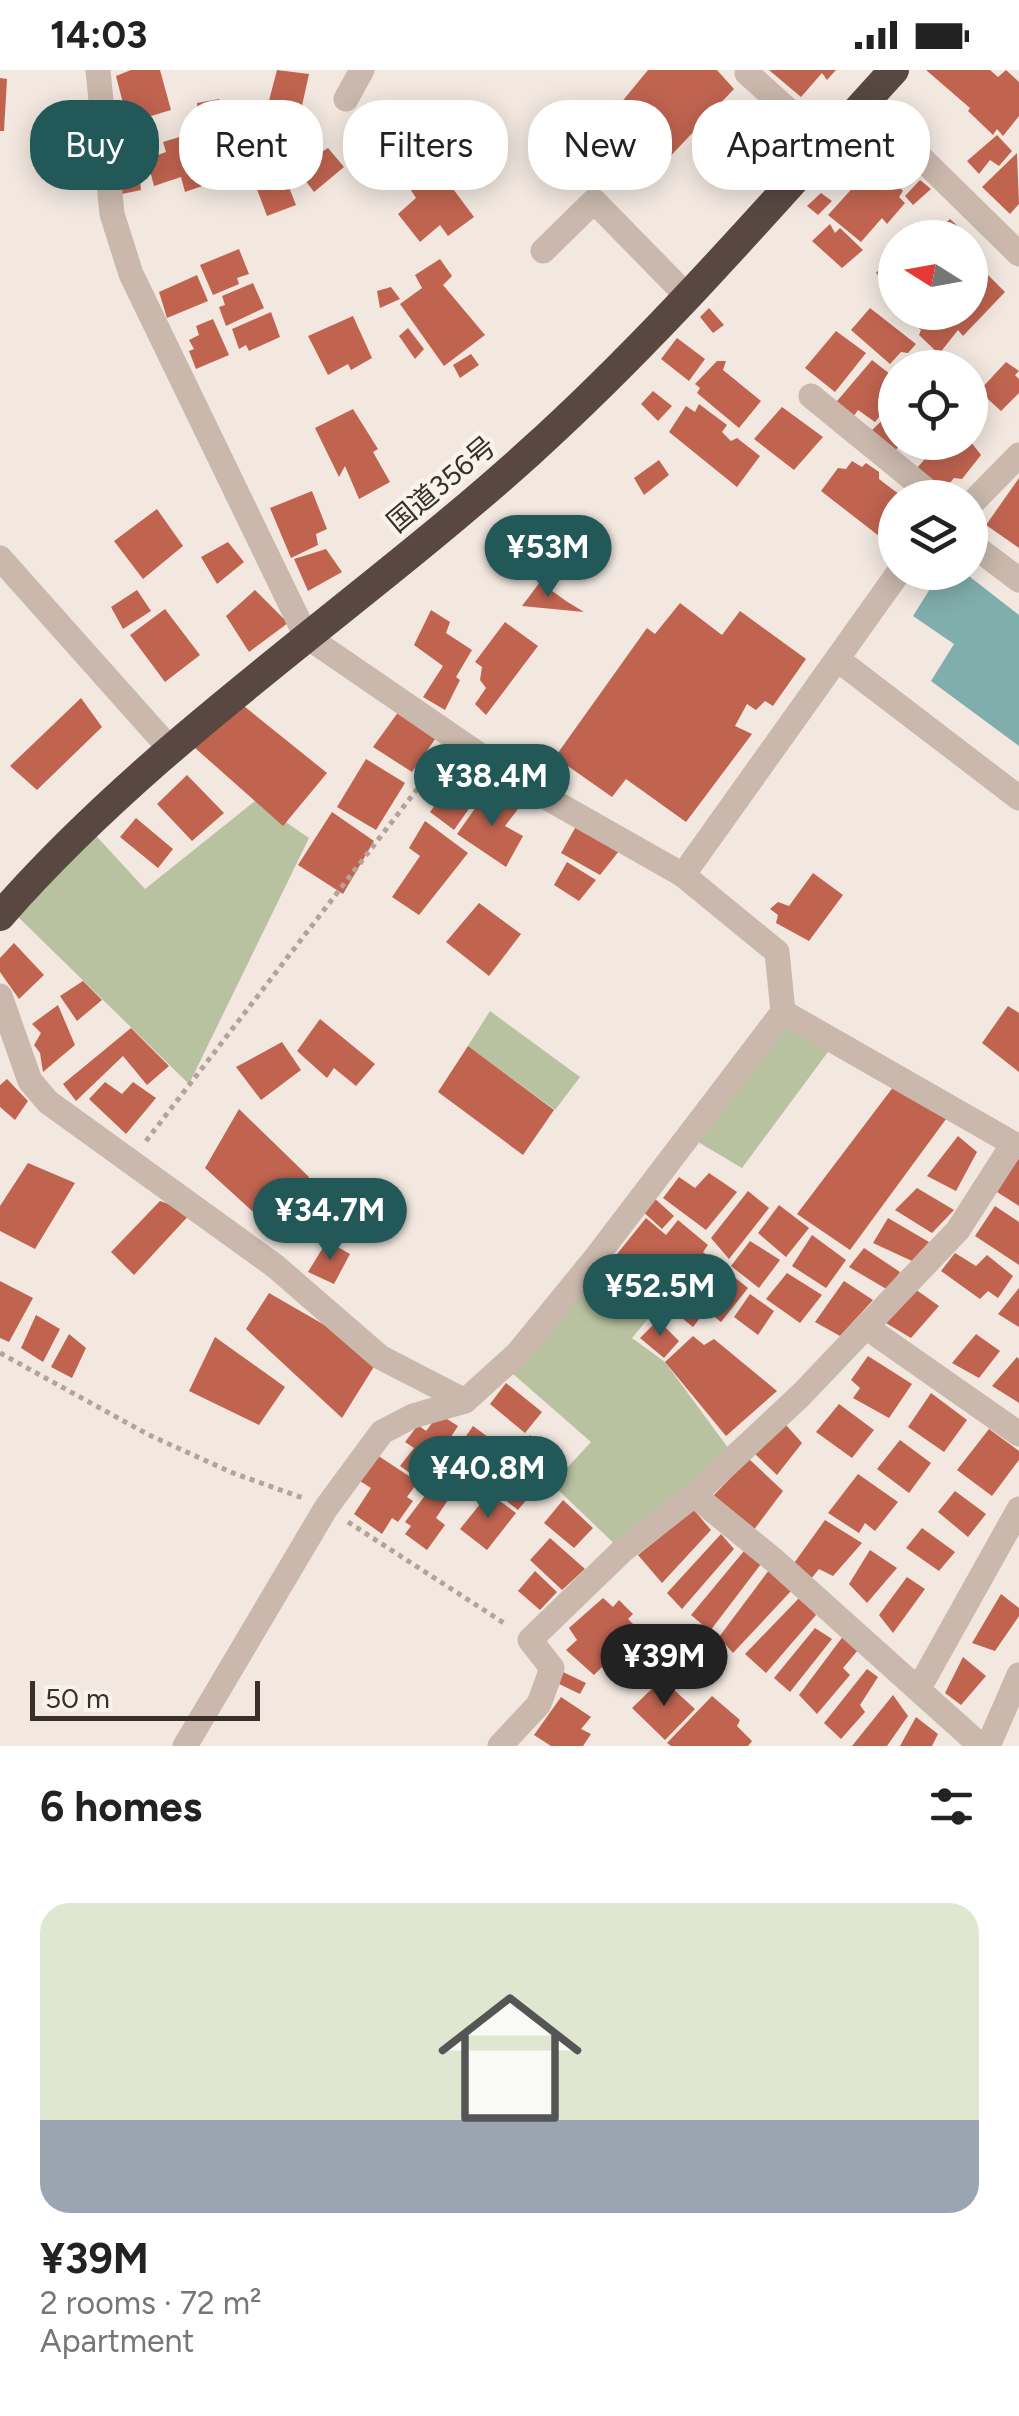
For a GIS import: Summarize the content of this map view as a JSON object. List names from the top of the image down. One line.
{"streets":{"highway":["国道356号"]},"scale_bar":"50 m","north":"left","page":{"status":"14:03","chip":["Buy","Rent","Filters","New","Apartment"],"price":["¥53M","¥38.4M","¥34.7M","¥52.5M","¥40.8M","¥39M"],"scale":"50 m","heading":"6 homes","list":[{"name":"¥39M","note":"2 rooms · 72 m² · Apartment"}]}}
